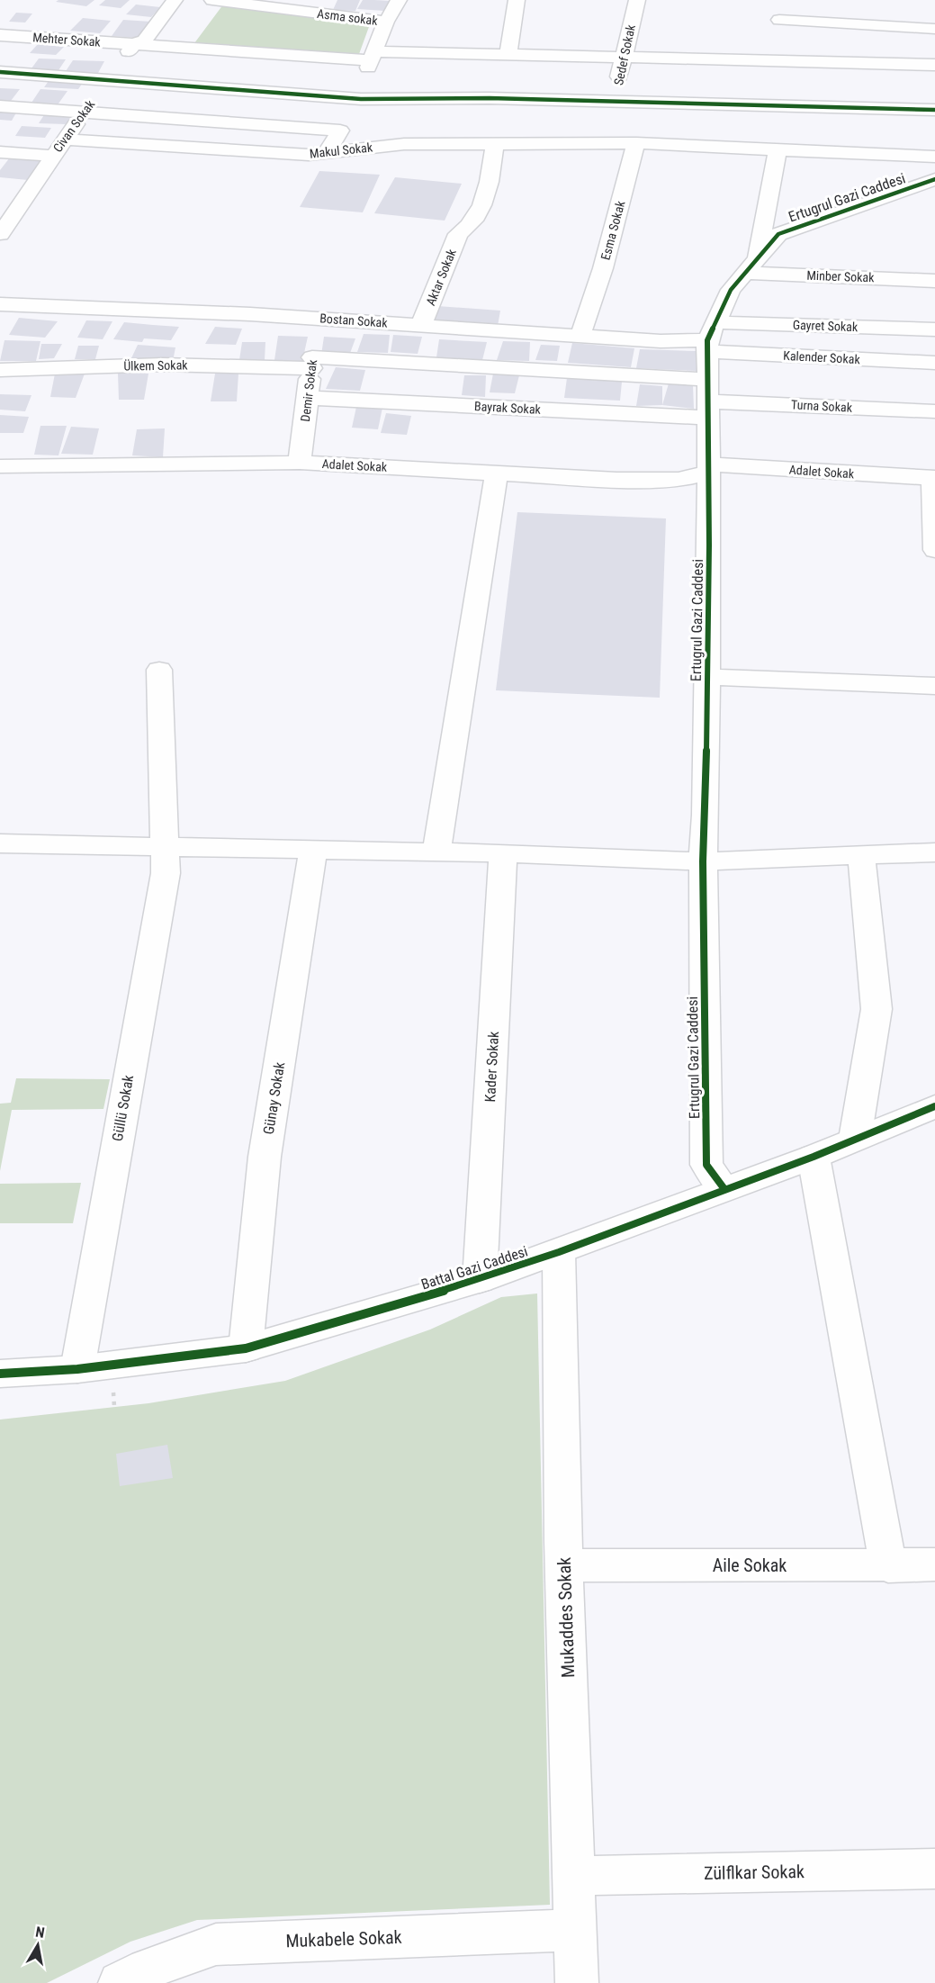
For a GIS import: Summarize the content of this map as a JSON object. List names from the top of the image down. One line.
{"streets":{"street":["Asma sokak","Mehter Sokak","Sedef Sokak","Civan Sokak","Makul Sokak","Ertugrul Gazi Caddesi","Esma Sokak","Minber Sokak","Aktar Sokak","Bostan Sokak","Gayret Sokak","Kalender Sokak","Ülkem Sokak","Demir Sokak","Turna Sokak","Bayrak Sokak","Adalet Sokak","Kader Sokak","Günay Sokak","Güllü Sokak","Battal Gazi Caddesi","Aile Sokak","Mukaddes Sokak","Zülflkar Sokak","Mukabele Sokak"]},"crossings":[["Mehter Sokak","Sedef Sokak"],["Mehter Sokak","Civan Sokak"],["Sedef Sokak","Makul Sokak"],["Sedef Sokak","Esma Sokak"],["Civan Sokak","Makul Sokak"],["Makul Sokak","Esma Sokak"],["Makul Sokak","Aktar Sokak"],["Ertugrul Gazi Caddesi","Minber Sokak"],["Ertugrul Gazi Caddesi","Bostan Sokak"],["Ertugrul Gazi Caddesi","Gayret Sokak"],["Ertugrul Gazi Caddesi","Kalender Sokak"],["Ertugrul Gazi Caddesi","Ülkem Sokak"],["Ertugrul Gazi Caddesi","Turna Sokak"],["Ertugrul Gazi Caddesi","Bayrak Sokak"],["Ertugrul Gazi Caddesi","Adalet Sokak"],["Ertugrul Gazi Caddesi","Battal Gazi Caddesi"],["Esma Sokak","Bostan Sokak"],["Aktar Sokak","Bostan Sokak"],["Bostan Sokak","Gayret Sokak"],["Bostan Sokak","Kalender Sokak"],["Bostan Sokak","Demir Sokak"],["Gayret Sokak","Kalender Sokak"],["Ülkem Sokak","Demir Sokak"],["Ülkem Sokak","Turna Sokak"],["Ülkem Sokak","Bayrak Sokak"],["Demir Sokak","Bayrak Sokak"],["Demir Sokak","Adalet Sokak"],["Turna Sokak","Bayrak Sokak"],["Kader Sokak","Battal Gazi Caddesi"],["Günay Sokak","Battal Gazi Caddesi"],["Güllü Sokak","Battal Gazi Caddesi"],["Battal Gazi Caddesi","Mukaddes Sokak"],["Aile Sokak","Mukaddes Sokak"],["Mukaddes Sokak","Zülflkar Sokak"],["Mukaddes Sokak","Mukabele Sokak"]],"north":"top"}
